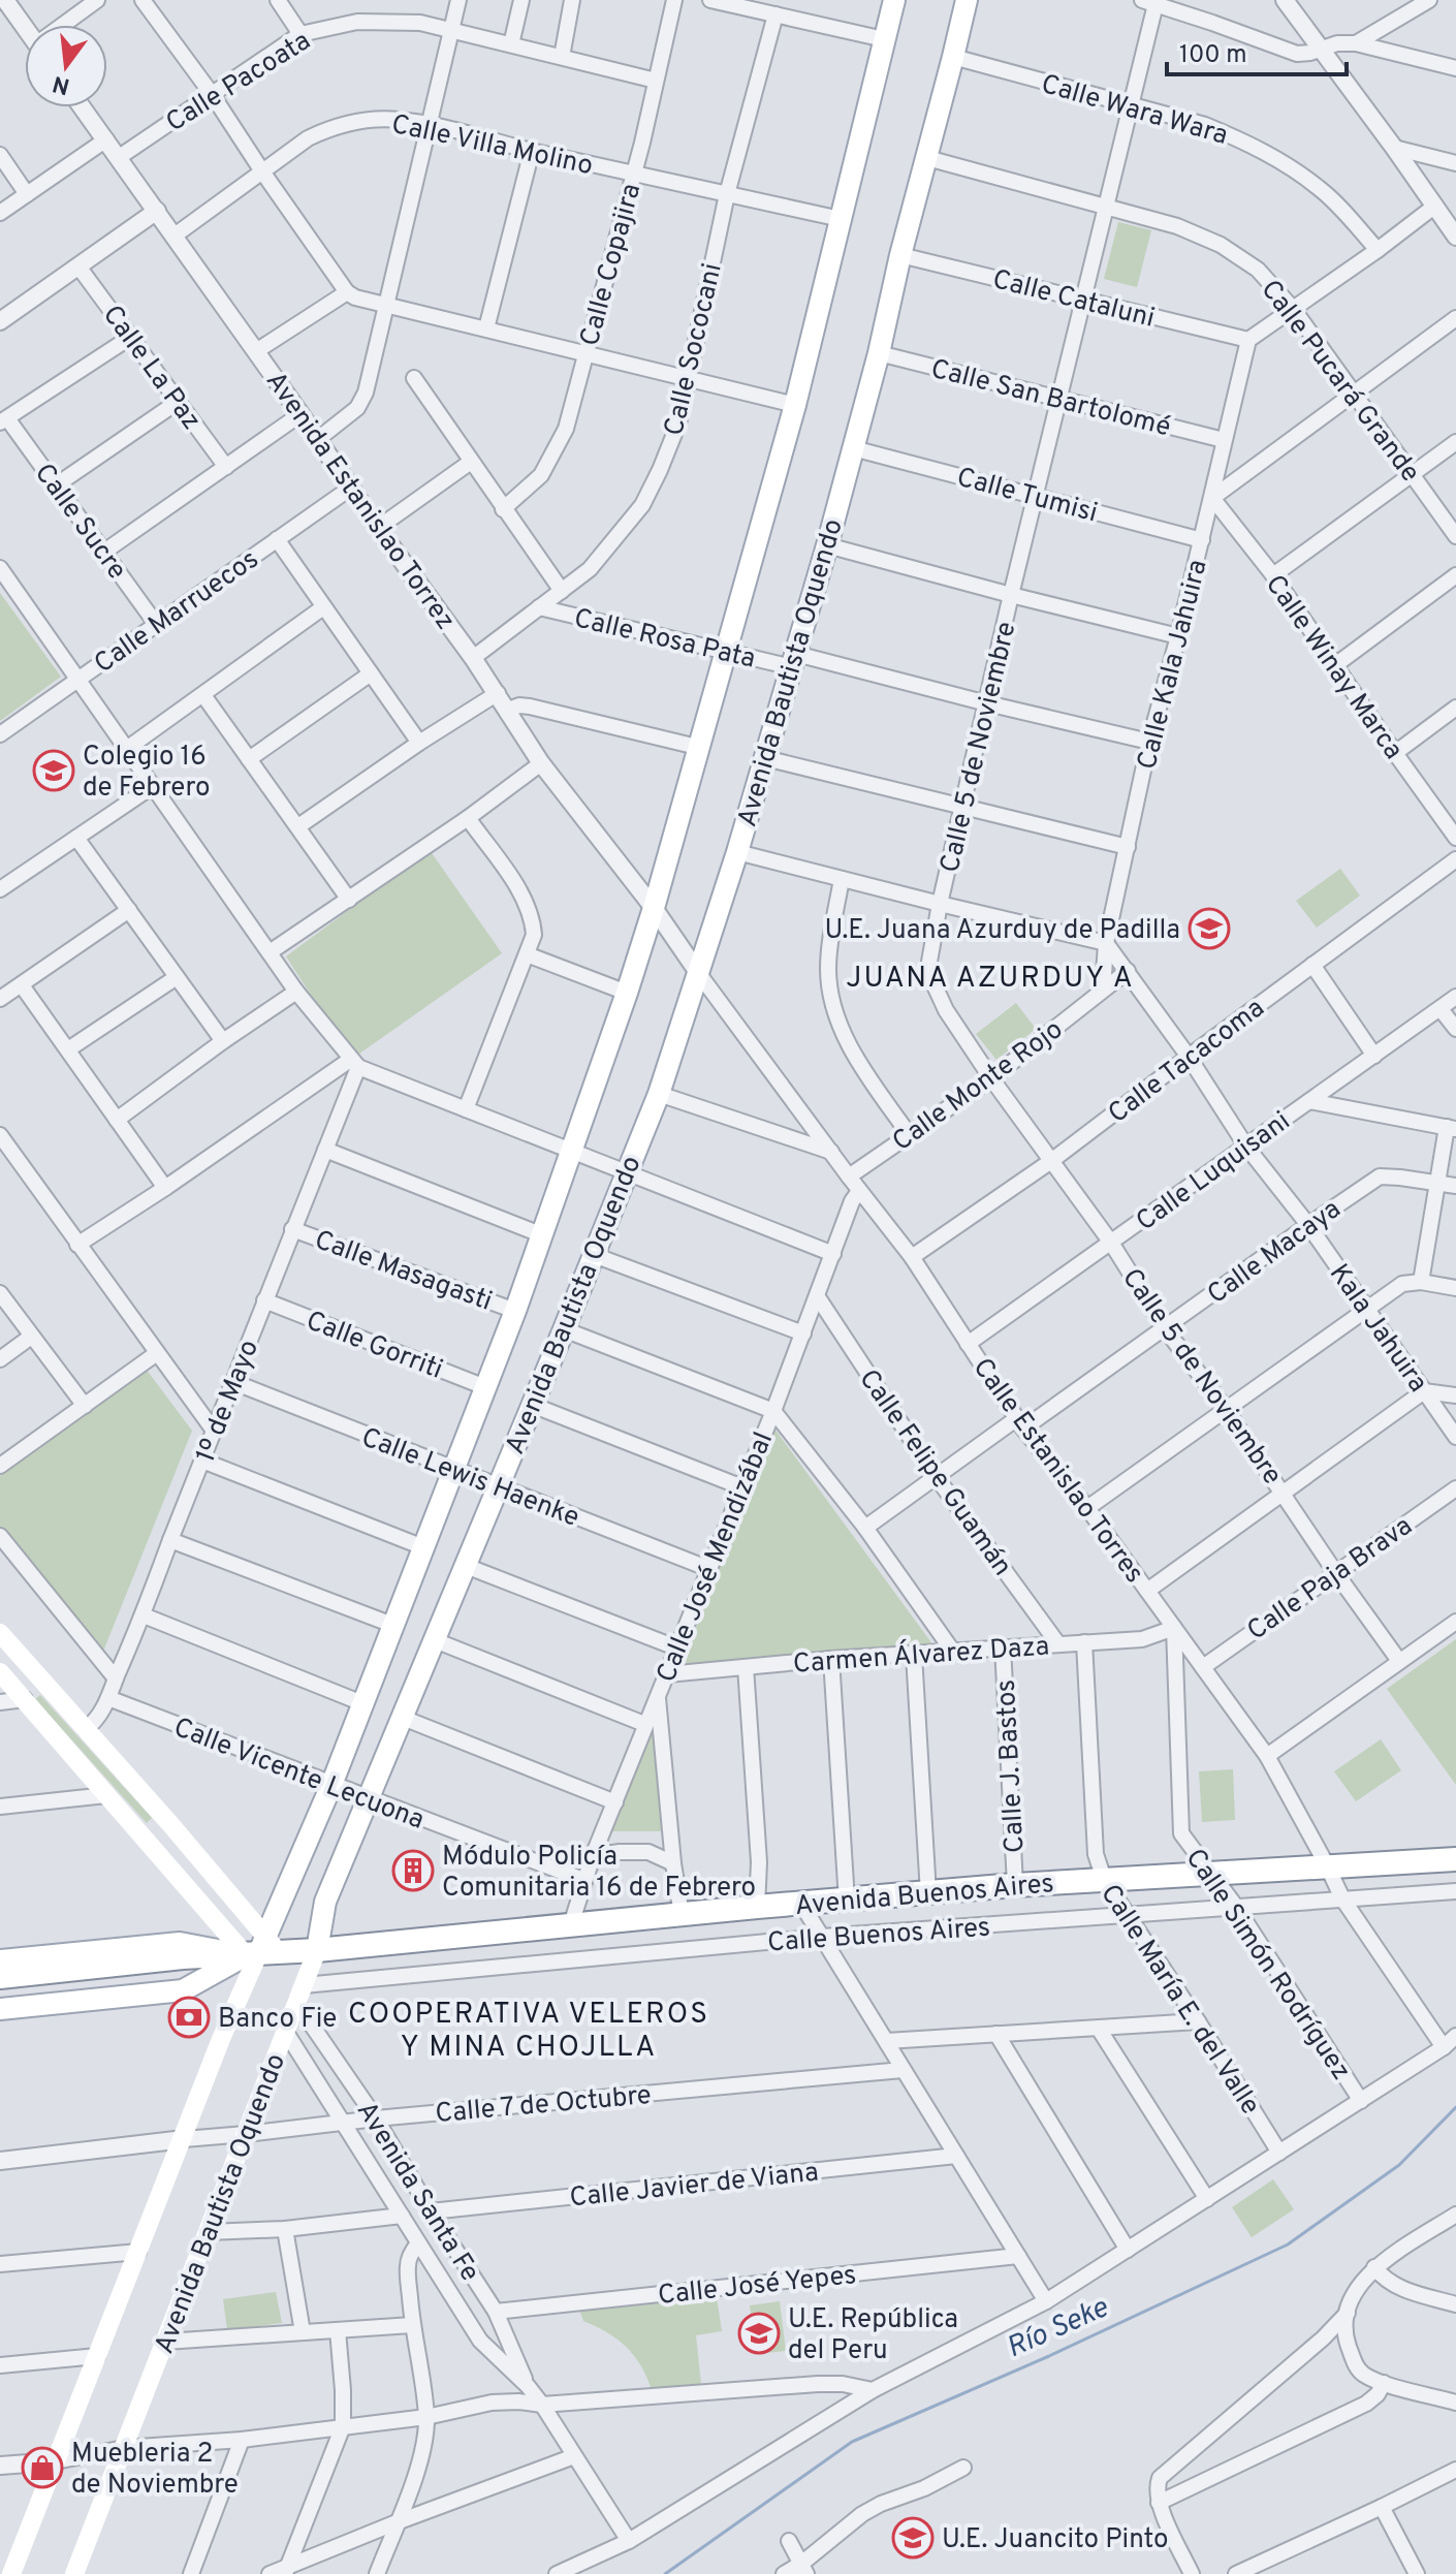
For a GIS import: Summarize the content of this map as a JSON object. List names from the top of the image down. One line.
{"streets":{"highway":["Avenida Buenos Aires"],"main road":["Avenida Bautista Oquendo"],"street":["Calle Pacoata","Calle Wara Wara","Calle Villa Molino","Calle Copajira","Calle Cataluni","Calle Sococani","Calle La Paz","Calle Pucará Grande","Calle San Bartolomé","Calle Tumisi","Avenida Estanislao Torrez","Calle Sucre","Calle Marruecos","Calle Rosa Pata","Calle Kala Jahuira","Calle Winay Marca","Calle 5 de Noviembre","Calle Tacacoma","Calle Monte Rojo","Calle Luquisani","Calle Macaya","Calle Masagasti","Kala Jahuira","Calle Gorriti","1º de Mayo","Calle Estanislao Torres","Calle Felipe Guamán","Calle Lewis Haenke","Calle José Mendizábal","Calle Paja Brava","Carmen Álvarez Daza","Calle J. Bastos","Calle Vicente Lecuona","Calle Buenos Aires","Calle Simón Rodríguez","Calle María E. del Valle","Calle 7 de Octubre","Calle Javier de Viana","Avenida Santa Fe","Calle José Yepes"]},"crossings":[["Calle Pacoata","Calle Copajira"],["Calle Pacoata","Avenida Estanislao Torrez"],["Calle Wara Wara","Avenida Bautista Oquendo"],["Calle Wara Wara","Calle 5 de Noviembre"],["Calle Villa Molino","Calle Copajira"],["Calle Villa Molino","Calle Sococani"],["Calle Villa Molino","Avenida Estanislao Torrez"],["Calle Villa Molino","Avenida Bautista Oquendo"],["Calle Cataluni","Calle Kala Jahuira"],["Calle Cataluni","Avenida Bautista Oquendo"],["Calle Cataluni","Calle 5 de Noviembre"],["Calle Sococani","Avenida Estanislao Torrez"],["Calle Sococani","Calle Rosa Pata"],["Calle Pucará Grande","Avenida Bautista Oquendo"],["Calle Pucará Grande","Calle 5 de Noviembre"],["Calle San Bartolomé","Calle Kala Jahuira"],["Calle San Bartolomé","Avenida Bautista Oquendo"],["Calle San Bartolomé","Calle 5 de Noviembre"],["Calle Tumisi","Calle Kala Jahuira"],["Calle Tumisi","Avenida Bautista Oquendo"],["Calle Tumisi","Calle 5 de Noviembre"],["Avenida Estanislao Torrez","Calle Marruecos"],["Avenida Estanislao Torrez","Avenida Bautista Oquendo"],["Avenida Estanislao Torrez","Calle Estanislao Torres"],["Calle Sucre","Calle Marruecos"],["Calle Rosa Pata","Calle Kala Jahuira"],["Calle Rosa Pata","Avenida Bautista Oquendo"],["Calle Rosa Pata","Calle 5 de Noviembre"],["Calle Kala Jahuira","Calle Winay Marca"],["Calle Kala Jahuira","Calle Monte Rojo"],["Calle Kala Jahuira","Kala Jahuira"],["Avenida Bautista Oquendo","Calle Masagasti"],["Avenida Bautista Oquendo","Calle Gorriti"],["Avenida Bautista Oquendo","Calle Estanislao Torres"],["Avenida Bautista Oquendo","Calle Lewis Haenke"],["Avenida Bautista Oquendo","Calle Vicente Lecuona"],["Avenida Bautista Oquendo","Avenida Buenos Aires"],["Avenida Bautista Oquendo","Calle Buenos Aires"],["Avenida Bautista Oquendo","Calle 7 de Octubre"],["Avenida Bautista Oquendo","Avenida Santa Fe"],["Calle 5 de Noviembre","Calle Tacacoma"],["Calle 5 de Noviembre","Calle Monte Rojo"],["Calle 5 de Noviembre","Calle Luquisani"],["Calle 5 de Noviembre","Calle Macaya"],["Calle 5 de Noviembre","Calle Paja Brava"],["Calle Tacacoma","Kala Jahuira"],["Calle Tacacoma","Calle Estanislao Torres"],["Calle Monte Rojo","Kala Jahuira"],["Calle Monte Rojo","Calle Estanislao Torres"],["Calle Luquisani","Kala Jahuira"],["Calle Luquisani","Calle Estanislao Torres"],["Calle Macaya","Kala Jahuira"],["Calle Macaya","Calle Estanislao Torres"],["Calle Macaya","Calle Felipe Guamán"],["Calle Masagasti","1º de Mayo"],["Calle Gorriti","1º de Mayo"],["1º de Mayo","Calle Lewis Haenke"],["1º de Mayo","Calle Vicente Lecuona"],["Calle Estanislao Torres","Calle José Mendizábal"],["Calle Estanislao Torres","Calle Paja Brava"],["Calle Estanislao Torres","Carmen Álvarez Daza"],["Calle Estanislao Torres","Avenida Buenos Aires"],["Calle Estanislao Torres","Calle Buenos Aires"],["Calle Estanislao Torres","Calle Simón Rodríguez"],["Calle Felipe Guamán","Calle José Mendizábal"],["Calle Felipe Guamán","Carmen Álvarez Daza"],["Calle Lewis Haenke","Calle José Mendizábal"],["Calle José Mendizábal","Carmen Álvarez Daza"],["Calle José Mendizábal","Calle Vicente Lecuona"],["Calle José Mendizábal","Avenida Buenos Aires"],["Carmen Álvarez Daza","Calle J. Bastos"],["Carmen Álvarez Daza","Calle Simón Rodríguez"],["Carmen Álvarez Daza","Calle María E. del Valle"],["Calle J. Bastos","Avenida Buenos Aires"],["Avenida Buenos Aires","Calle Simón Rodríguez"],["Avenida Buenos Aires","Calle María E. del Valle"],["Calle Buenos Aires","Calle Simón Rodríguez"],["Calle Buenos Aires","Calle María E. del Valle"],["Calle Buenos Aires","Avenida Santa Fe"],["Calle 7 de Octubre","Avenida Santa Fe"],["Calle Javier de Viana","Avenida Santa Fe"],["Avenida Santa Fe","Calle José Yepes"]],"districts":["JUANA AZURDUY A","COOPERATIVA VELEROS Y MINA CHOJLLA"],"water":["Río Seke"],"places":{"school or university":["Colegio 16 de Febrero","U.E. Juana Azurduy de Padilla","U.E. República del Peru","U.E. Juancito Pinto"],"building":["Módulo Policía Comunitaria 16 de Febrero"],"bank":["Banco Fie"],"shop":["Muebleria 2 de Noviembre"]},"scale_bar":"100 m","north":"bottom"}
